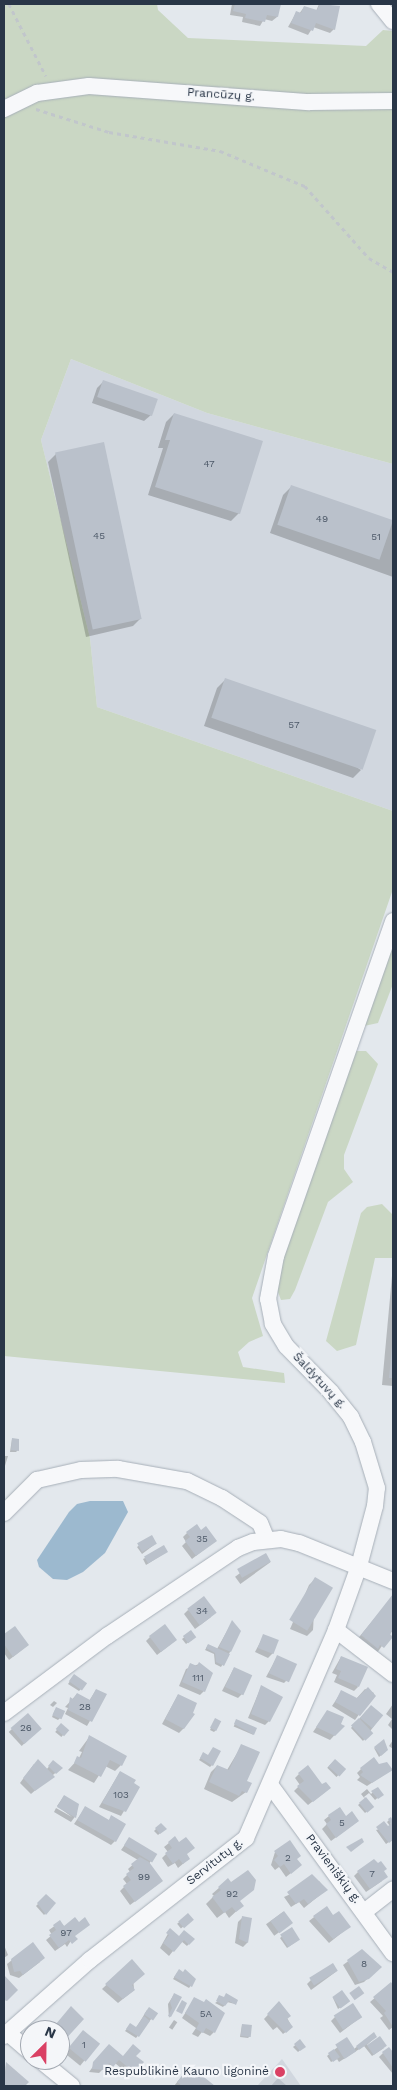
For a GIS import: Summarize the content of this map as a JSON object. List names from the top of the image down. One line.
{"streets":{"street":["Prancūzų g.","Šaldytuvų g.","Servitutų g.","Pravieniškių g."]},"crossings":[["Šaldytuvų g.","Servitutų g."],["Servitutų g.","Pravieniškių g."]],"places":["Respublikinė Kauno ligoninė"],"house_numbers":["47","49","45","51","57","35","34","111","28","26","103","5","2","7","99","92","97","8","5A","1"],"north":"top right"}
